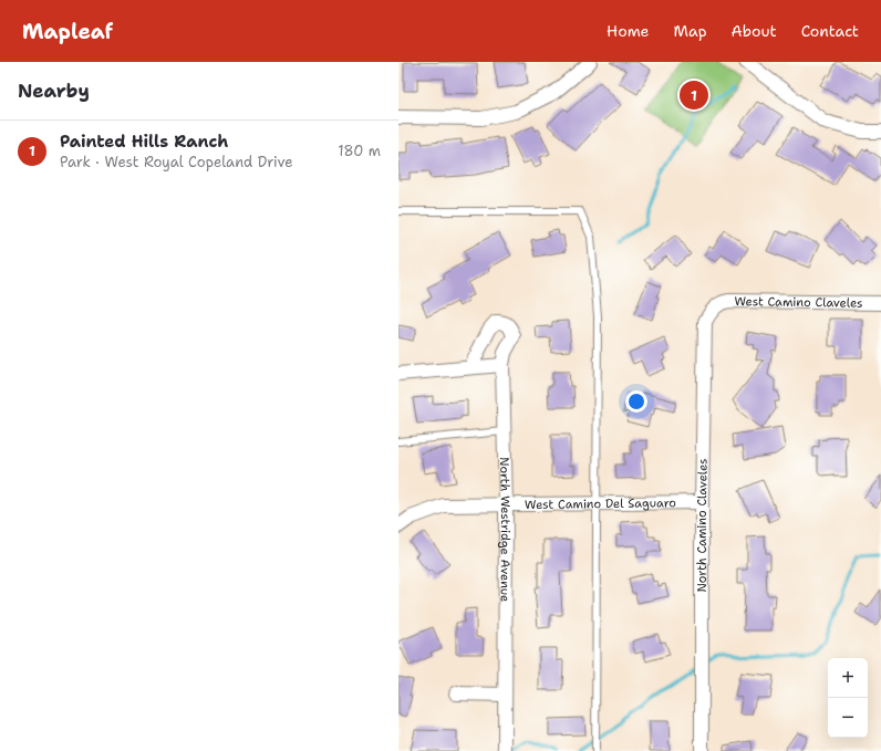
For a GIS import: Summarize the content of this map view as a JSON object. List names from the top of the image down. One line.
{"streets":{"street":["West Camino Claveles","West Camino Del Saguaro","North Camino Claveles","North Westridge Avenue"]},"crossings":[["West Camino Claveles","North Camino Claveles"],["West Camino Del Saguaro","North Camino Claveles"],["West Camino Del Saguaro","North Westridge Avenue"]],"page":{"header":"Mapleaf","nav":["Home","Map","About","Contact"],"heading":"Nearby","pins":"1","list":[{"mark":"1","name":"Painted Hills Ranch","note":"Park · West Royal Copeland Drive","value":"180 m"}],"map_buttons":["+","−"]}}
